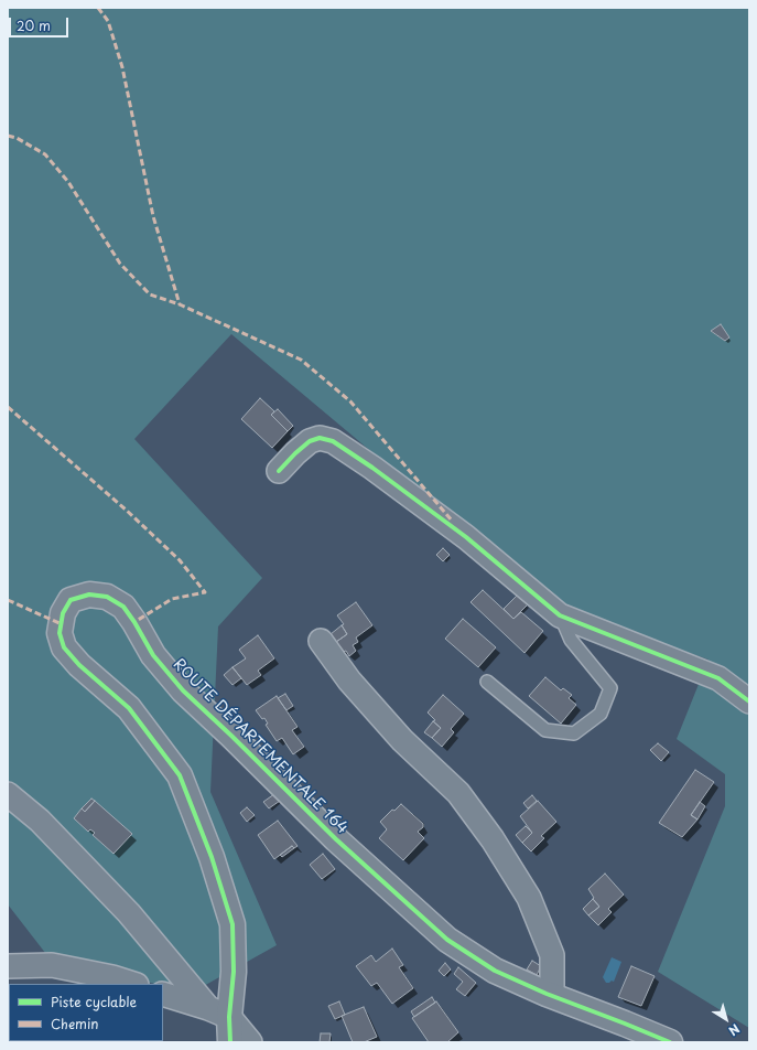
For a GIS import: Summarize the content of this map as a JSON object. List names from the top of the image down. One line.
{"streets":{"street":["ROUTE DÉPARTEMENTALE 164"]},"legend":["Piste cyclable","Chemin"],"scale_bar":"20 m","north":"bottom right"}
